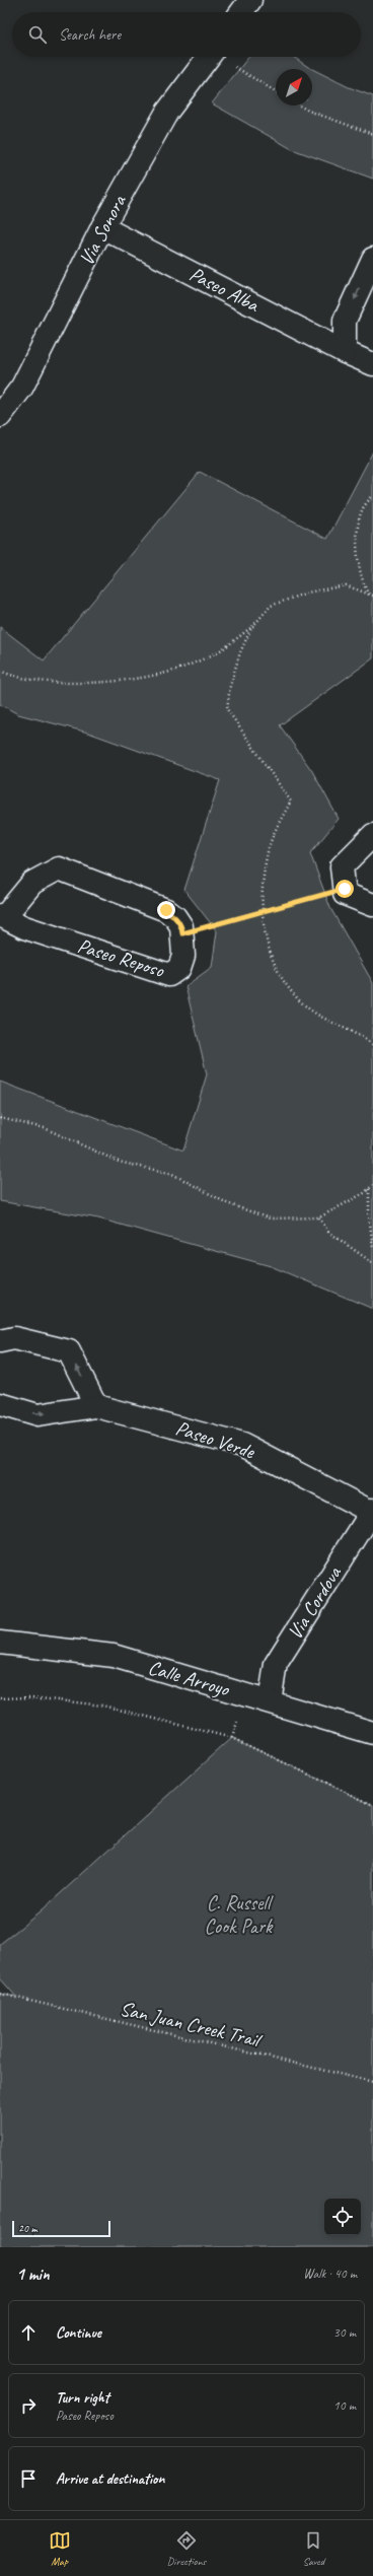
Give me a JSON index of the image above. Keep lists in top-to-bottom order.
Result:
{
  "streets": {
    "street": [
      "Via Sonora",
      "Paseo Alba",
      "Paseo Reposo",
      "Paseo Verde",
      "Via Cordova",
      "Calle Arroyo"
    ],
    "path": ["San Juan Creek Trail"]
  },
  "crossings": [
    ["Via Sonora", "Paseo Alba"],
    ["Paseo Verde", "Via Cordova"],
    ["Via Cordova", "Calle Arroyo"]
  ],
  "parks": ["C. Russell Cook Park"],
  "scale_bar": "20 m",
  "north": "top right",
  "page": {
    "search": "Search here",
    "scale": "20 m",
    "heading": ["1 min", "Walk · 40 m"],
    "list": [
      ["Continue", "30 m"],
      ["Turn right", "Paseo Reposo", "10 m"],
      "Arrive at destination"
    ],
    "nav": ["Map", "Directions", "Saved"]
  }
}
